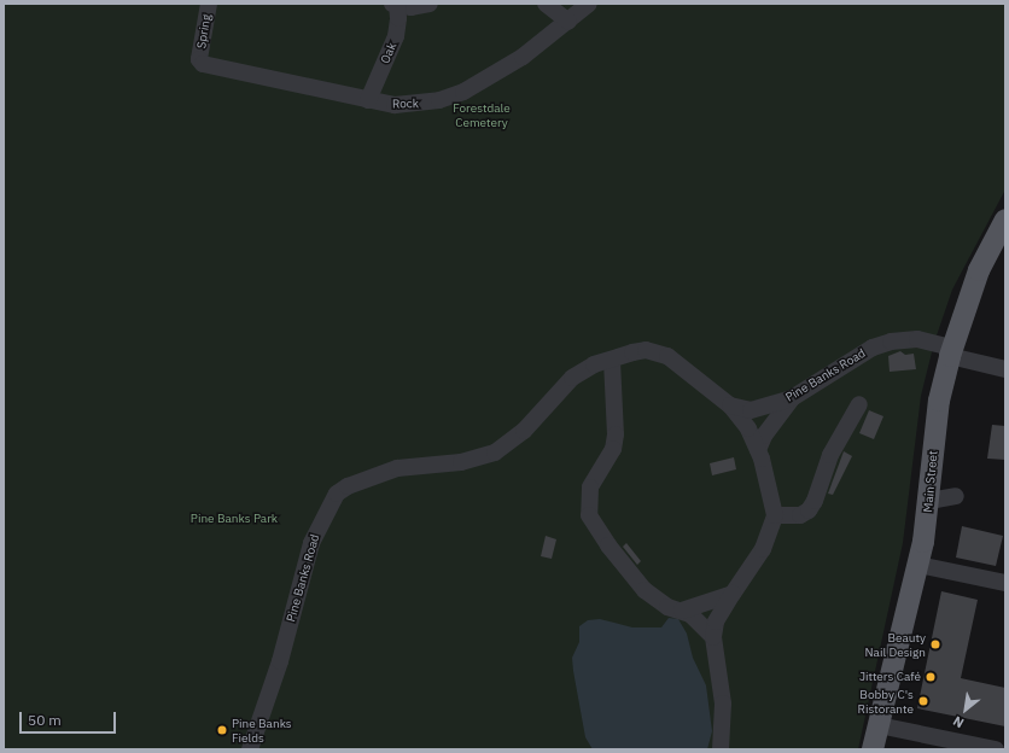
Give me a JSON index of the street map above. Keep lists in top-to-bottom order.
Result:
{
  "streets": {
    "main road": ["Main Street"],
    "street": [
      "Spring",
      "Oak",
      "Rock",
      "Pine Banks Road"
    ]
  },
  "crossings": [
    ["Spring", "Rock"],
    ["Oak", "Rock"],
    ["Pine Banks Road", "Main Street"]
  ],
  "parks": ["Forestdale Cemetery", "Pine Banks Park"],
  "places": [
    "Beauty Nail Design",
    "Jitters Café",
    "Bobby C's Ristorante",
    "Pine Banks Fields"
  ],
  "scale_bar": "50 m",
  "north": "bottom left"
}
